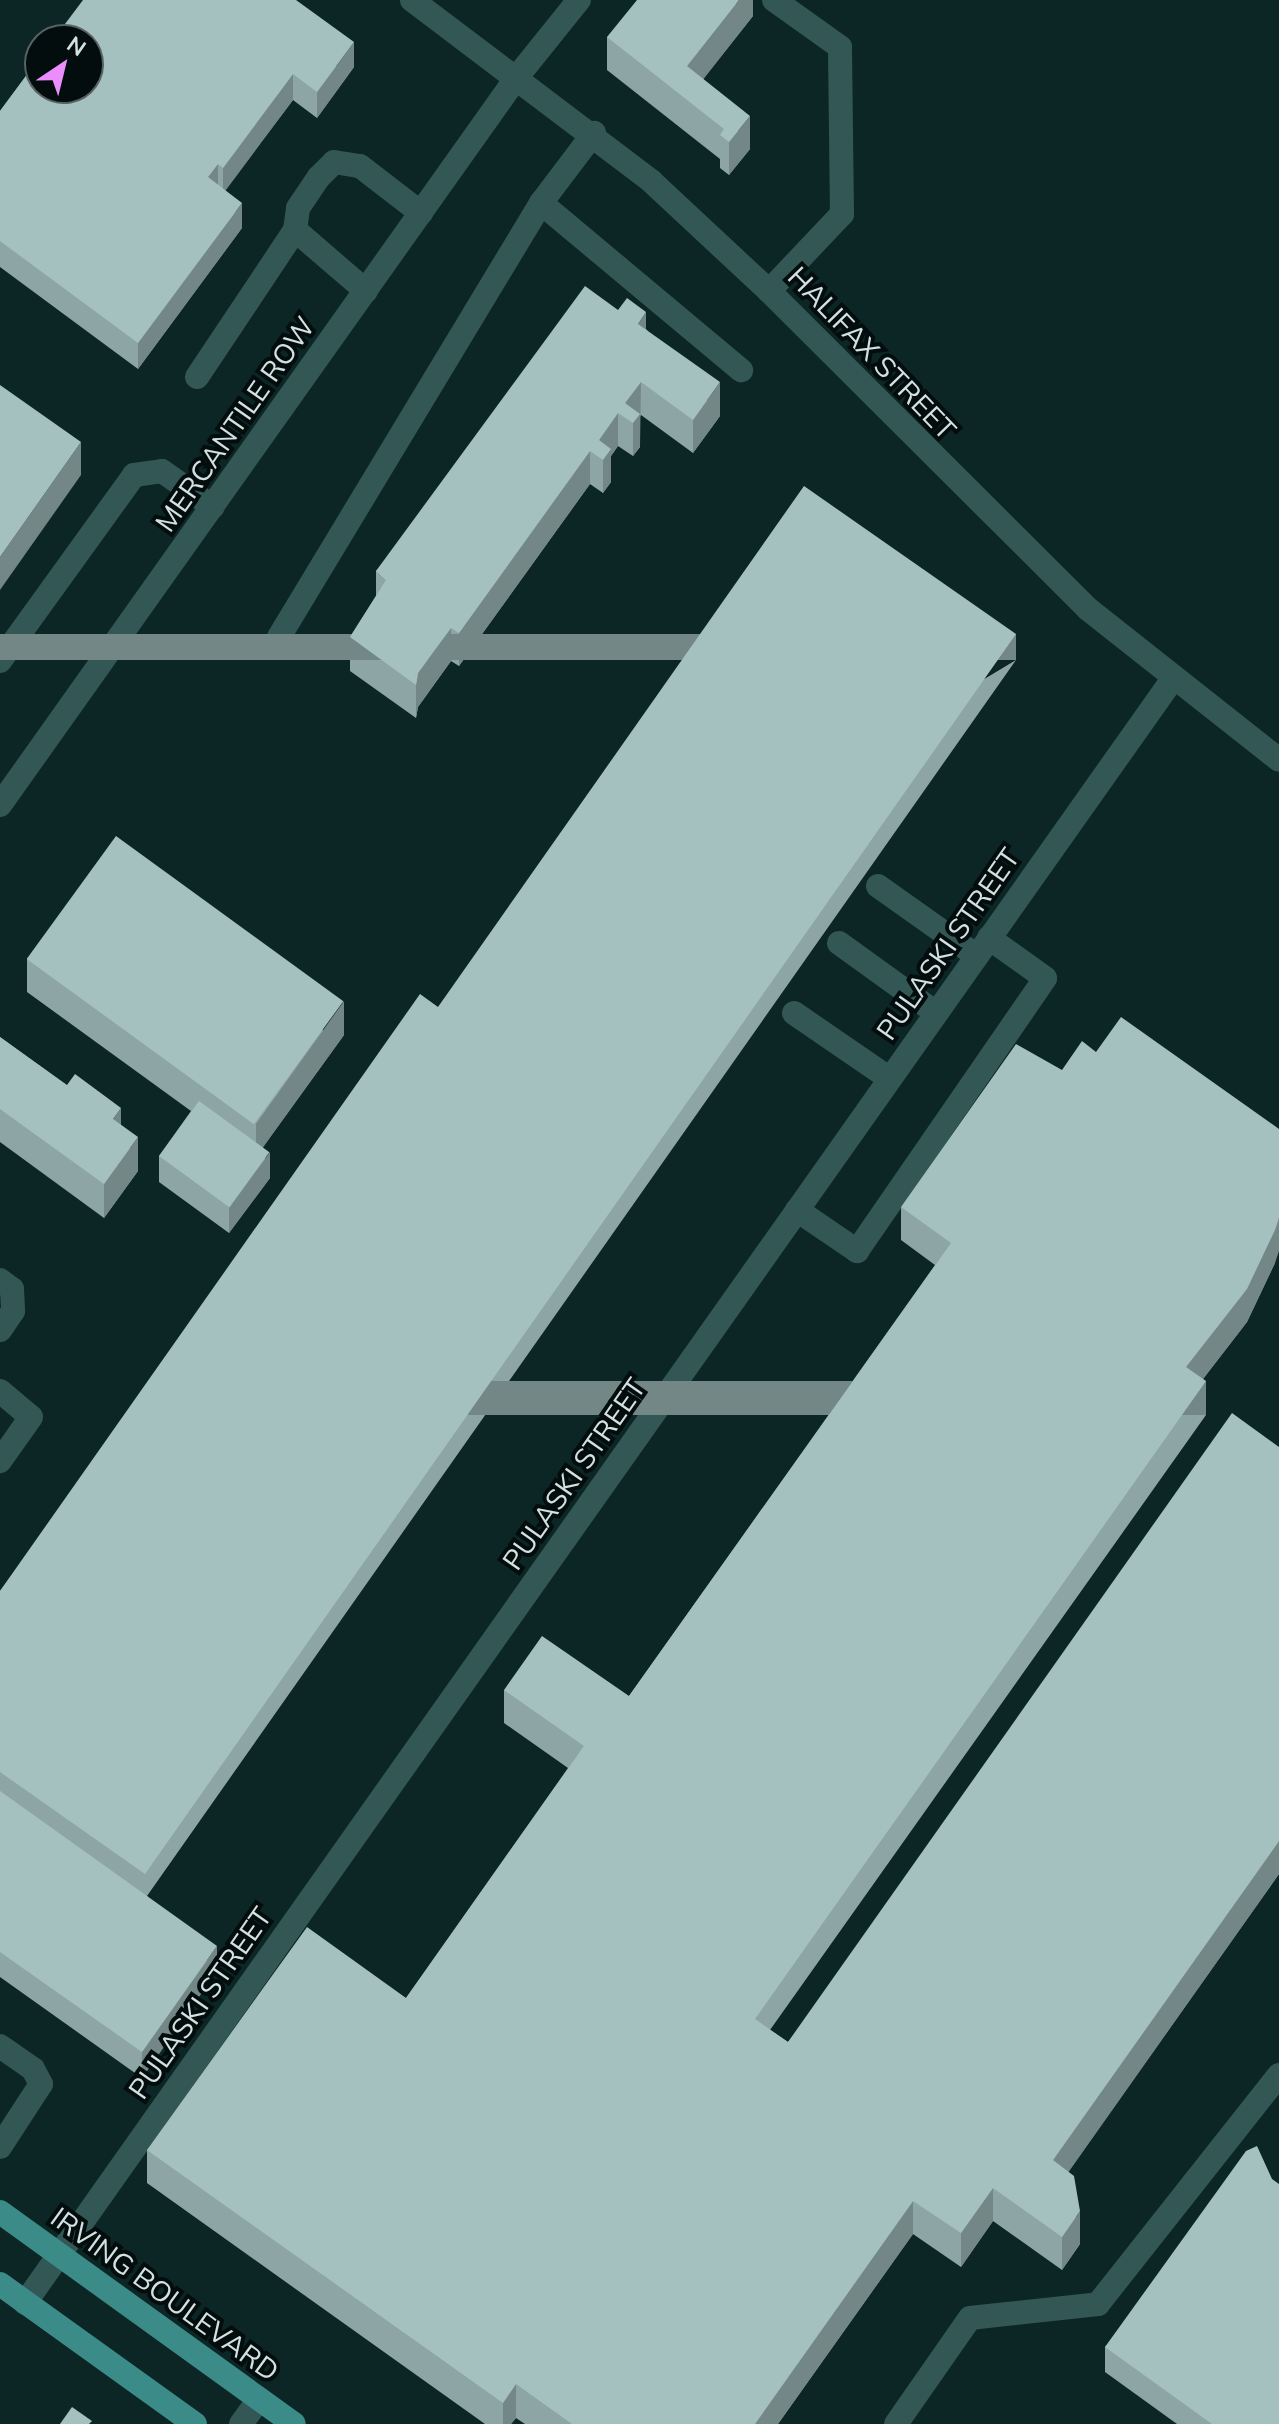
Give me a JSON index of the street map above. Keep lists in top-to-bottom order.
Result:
{
  "streets": {
    "main road": ["IRVING BOULEVARD"],
    "street": ["HALIFAX STREET", "MERCANTILE ROW", "PULASKI STREET"]
  },
  "crossings": [
    ["HALIFAX STREET", "MERCANTILE ROW"],
    ["HALIFAX STREET", "PULASKI STREET"],
    ["PULASKI STREET", "IRVING BOULEVARD"]
  ],
  "north": "top right"
}
